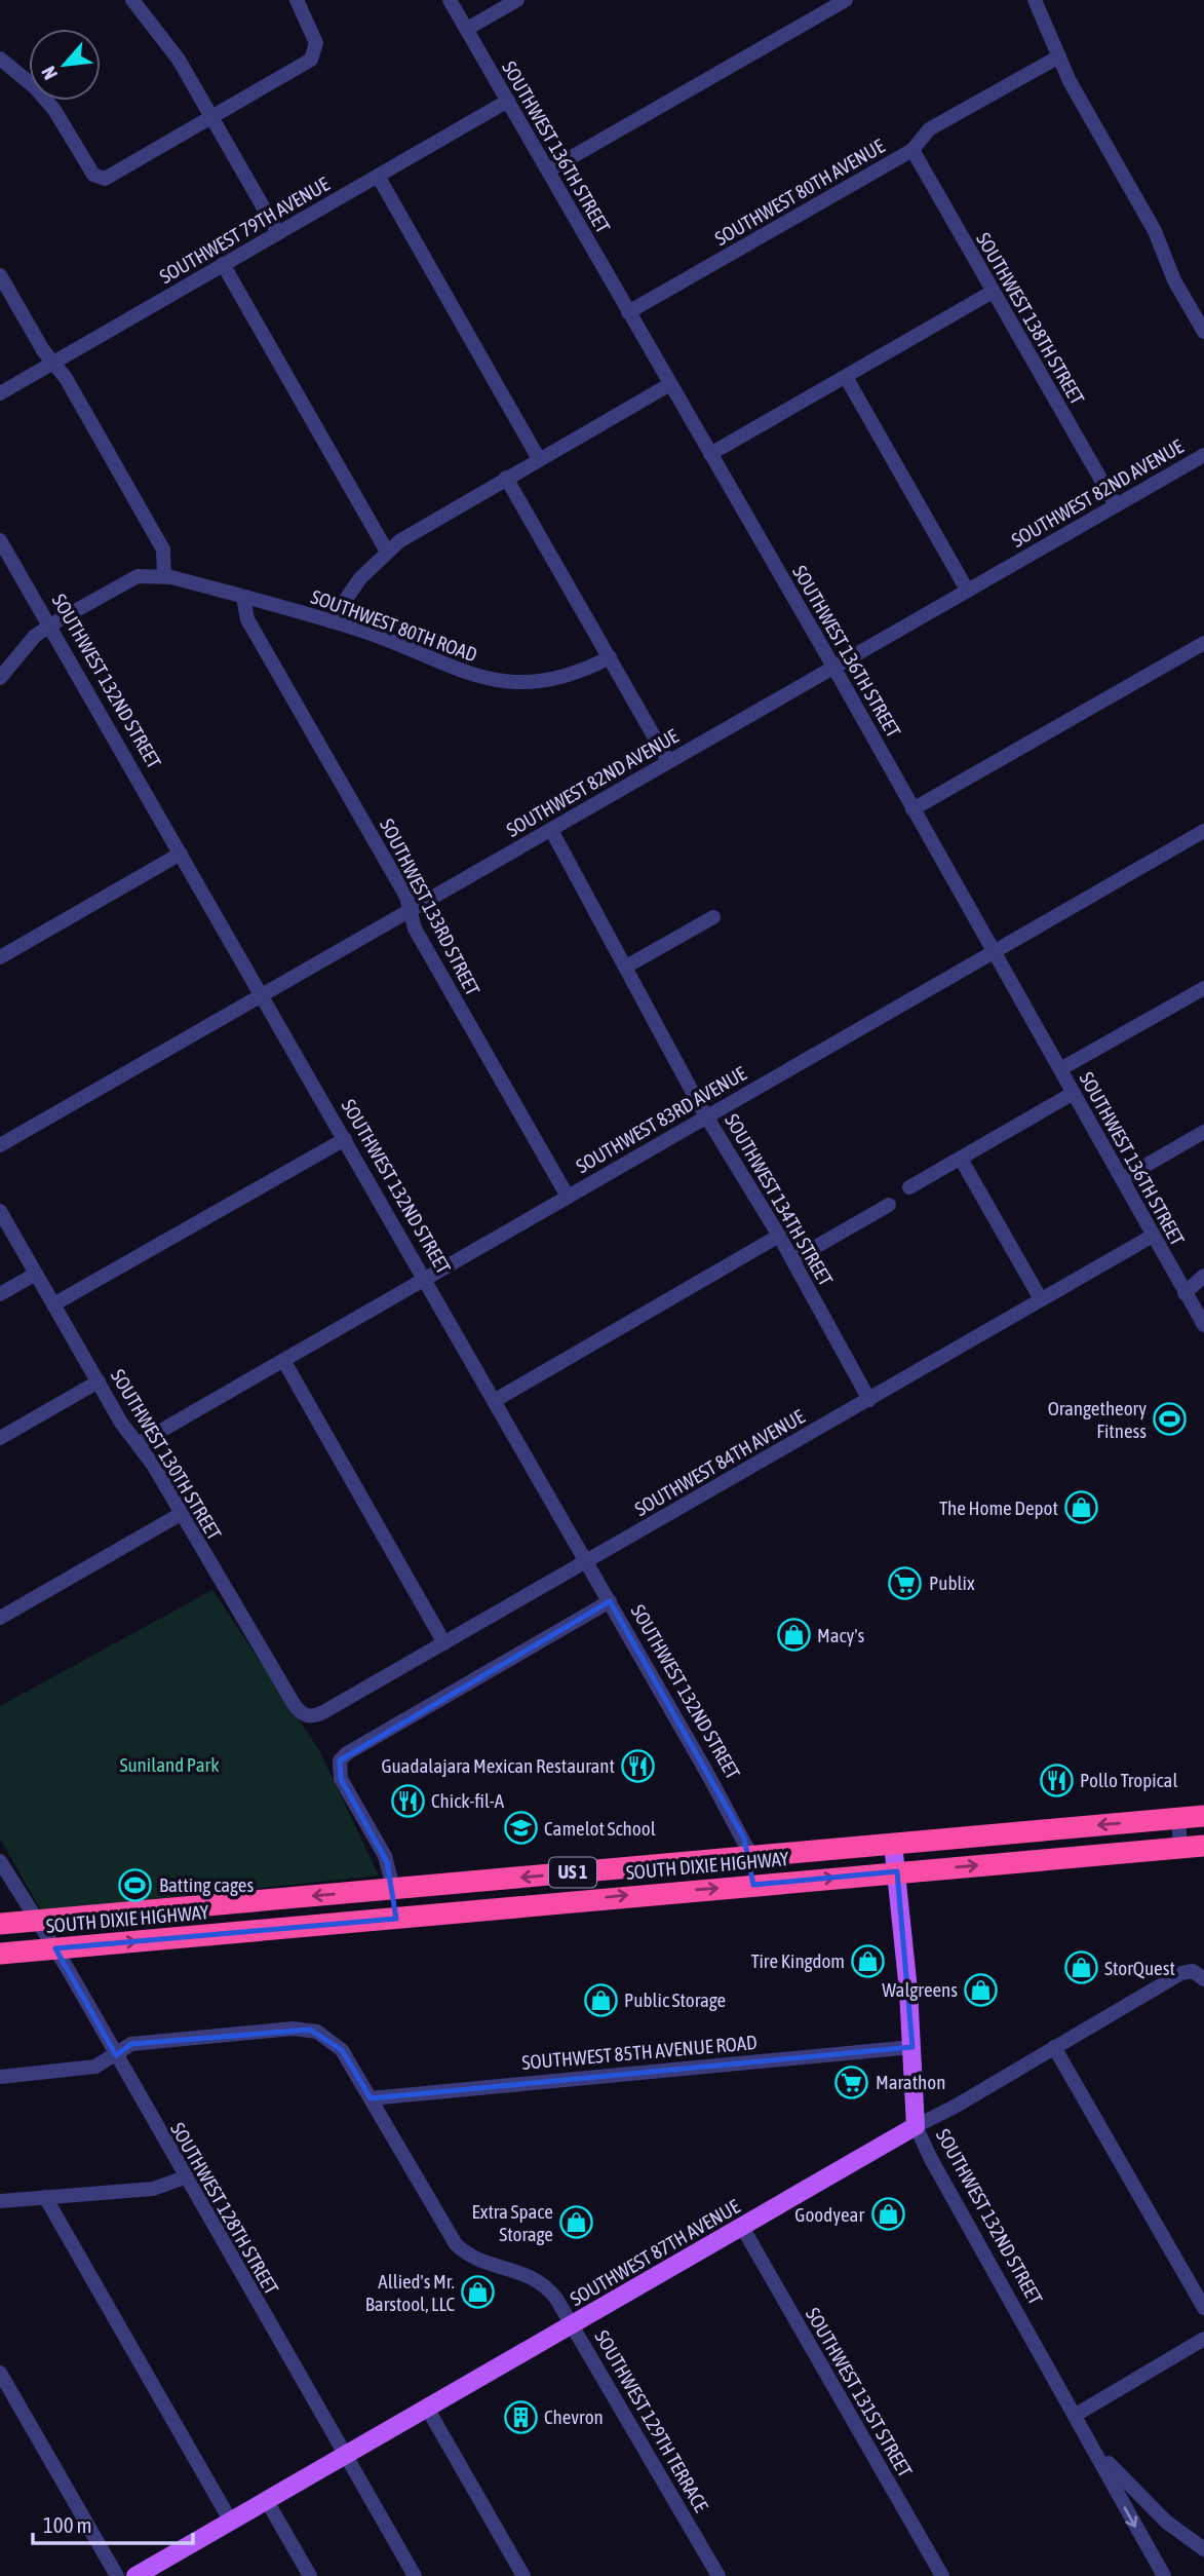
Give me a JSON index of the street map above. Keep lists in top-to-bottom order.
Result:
{
  "streets": {
    "highway": ["SOUTH DIXIE HIGHWAY", "US 1"],
    "main road": ["SOUTHWEST 132ND STREET", "SOUTHWEST 87TH AVENUE"],
    "street": [
      "SOUTHWEST 136TH STREET",
      "SOUTHWEST 80TH AVENUE",
      "SOUTHWEST 79TH AVENUE",
      "SOUTHWEST 138TH STREET",
      "SOUTHWEST 82ND AVENUE",
      "SOUTHWEST 80TH ROAD",
      "SOUTHWEST 133RD STREET",
      "SOUTHWEST 83RD AVENUE",
      "SOUTHWEST 134TH STREET",
      "SOUTHWEST 130TH STREET",
      "SOUTHWEST 84TH AVENUE",
      "SOUTHWEST 85TH AVENUE ROAD",
      "SOUTHWEST 128TH STREET",
      "SOUTHWEST 131ST STREET",
      "SOUTHWEST 129TH TERRACE"
    ]
  },
  "crossings": [
    ["SOUTHWEST 136TH STREET", "SOUTHWEST 80TH AVENUE"],
    ["SOUTHWEST 136TH STREET", "SOUTHWEST 79TH AVENUE"],
    ["SOUTHWEST 136TH STREET", "SOUTHWEST 82ND AVENUE"],
    ["SOUTHWEST 136TH STREET", "SOUTHWEST 83RD AVENUE"],
    ["SOUTHWEST 136TH STREET", "SOUTHWEST 84TH AVENUE"],
    ["SOUTHWEST 80TH AVENUE", "SOUTHWEST 138TH STREET"],
    ["SOUTHWEST 138TH STREET", "SOUTHWEST 82ND AVENUE"],
    ["SOUTHWEST 82ND AVENUE", "SOUTHWEST 132ND STREET"],
    ["SOUTHWEST 82ND AVENUE", "SOUTHWEST 133RD STREET"],
    ["SOUTHWEST 82ND AVENUE", "SOUTHWEST 134TH STREET"],
    ["SOUTHWEST 80TH ROAD", "SOUTHWEST 133RD STREET"],
    ["SOUTHWEST 132ND STREET", "SOUTHWEST 83RD AVENUE"],
    ["SOUTHWEST 132ND STREET", "SOUTHWEST 84TH AVENUE"],
    ["SOUTHWEST 132ND STREET", "SOUTH DIXIE HIGHWAY"],
    ["SOUTHWEST 132ND STREET", "SOUTHWEST 85TH AVENUE ROAD"],
    ["SOUTHWEST 132ND STREET", "SOUTHWEST 87TH AVENUE"],
    ["SOUTHWEST 133RD STREET", "SOUTHWEST 83RD AVENUE"],
    ["SOUTHWEST 83RD AVENUE", "SOUTHWEST 134TH STREET"],
    ["SOUTHWEST 83RD AVENUE", "SOUTHWEST 130TH STREET"],
    ["SOUTHWEST 134TH STREET", "SOUTHWEST 84TH AVENUE"],
    ["SOUTHWEST 130TH STREET", "SOUTHWEST 84TH AVENUE"],
    ["SOUTH DIXIE HIGHWAY", "SOUTHWEST 128TH STREET"],
    ["SOUTHWEST 85TH AVENUE ROAD", "SOUTHWEST 129TH TERRACE"],
    ["SOUTHWEST 128TH STREET", "SOUTHWEST 87TH AVENUE"],
    ["SOUTHWEST 128TH STREET", "SOUTHWEST 129TH TERRACE"],
    ["SOUTHWEST 87TH AVENUE", "SOUTHWEST 131ST STREET"],
    ["SOUTHWEST 87TH AVENUE", "SOUTHWEST 129TH TERRACE"]
  ],
  "parks": ["Suniland Park"],
  "places": {
    "sports": ["Orangetheory Fitness", "Batting cages"],
    "shop": [
      "The Home Depot",
      "Macy's",
      "Tire Kingdom",
      "StorQuest",
      "Walgreens",
      "Public Storage",
      "Goodyear",
      "Extra Space Storage",
      "Allied's Mr. Barstool, LLC"
    ],
    "supermarket": ["Publix", "Marathon"],
    "restaurant": ["Guadalajara Mexican Restaurant", "Pollo Tropical", "Chick-fil-A"],
    "school or university": ["Camelot School"],
    "building": ["Chevron"]
  },
  "scale_bar": "100 m",
  "north": "bottom left"
}
